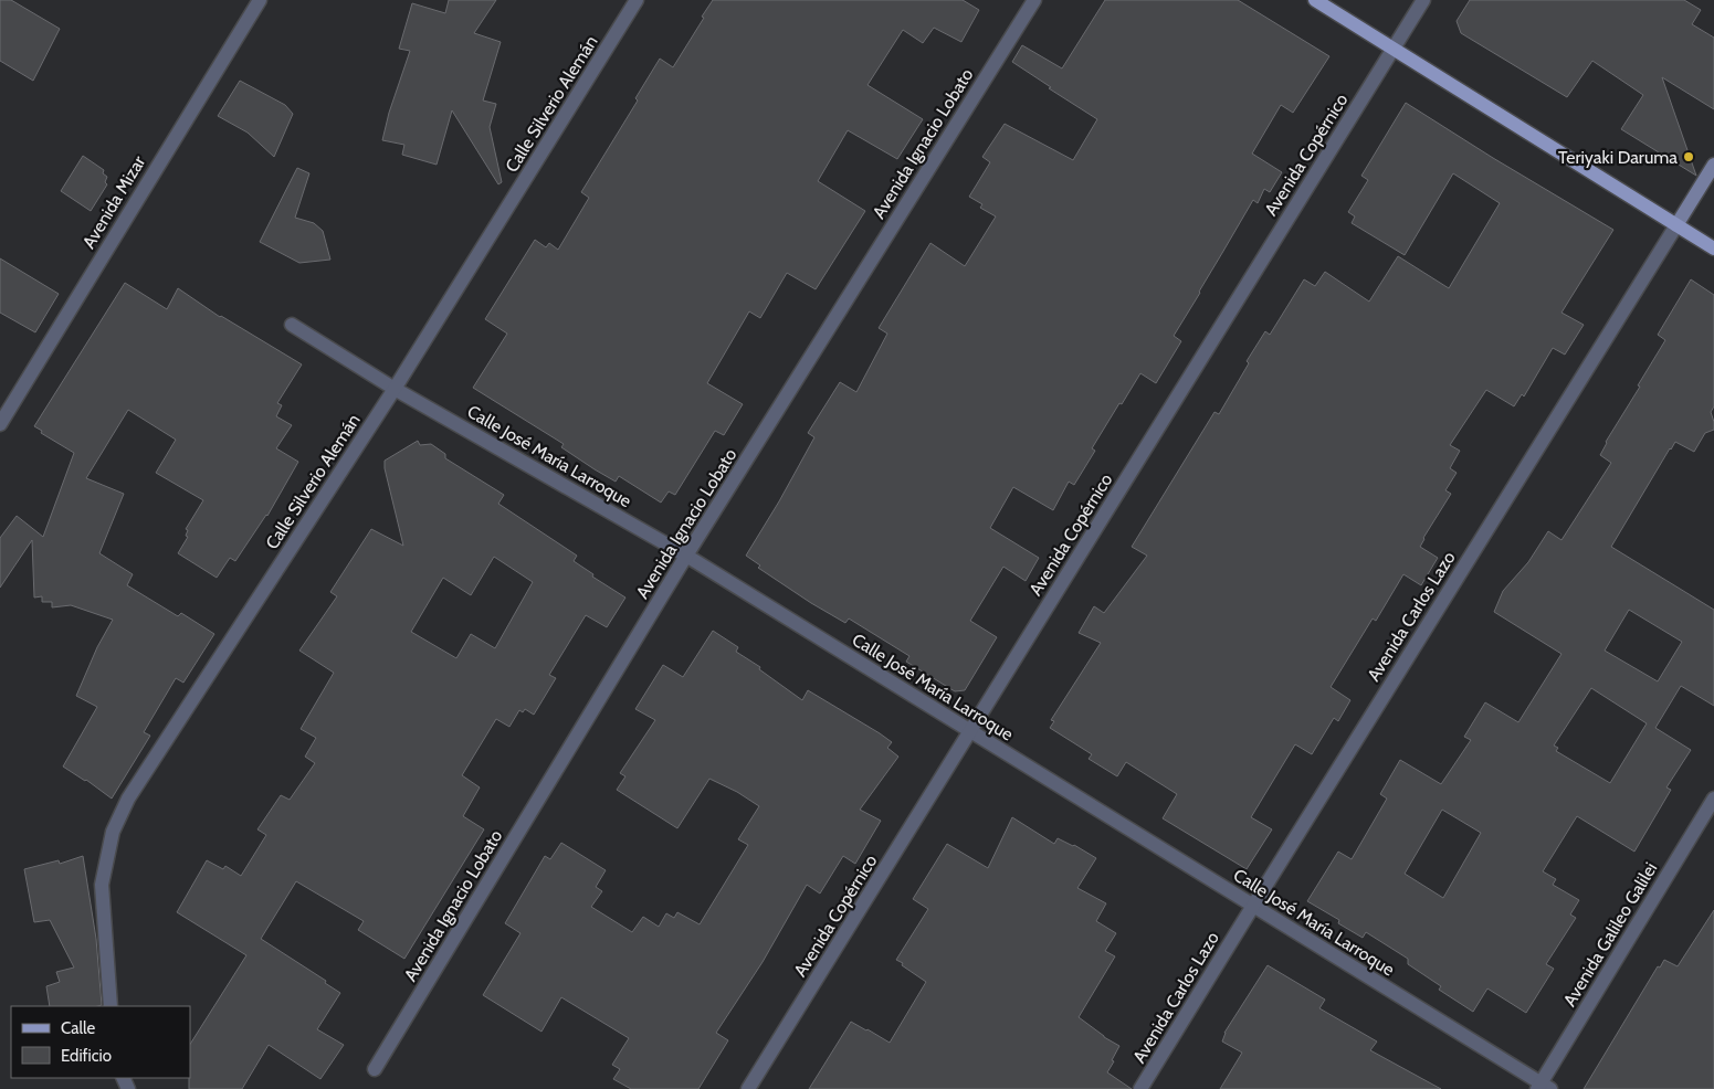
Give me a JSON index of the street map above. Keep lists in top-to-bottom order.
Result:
{
  "streets": {
    "main road": ["Avenida Carlos Lazo"],
    "street": [
      "Calle Silverio Alemán",
      "Avenida Ignacio Lobato",
      "Avenida Copérnico",
      "Avenida Mizar",
      "Calle José María Larroque",
      "Avenida Galileo Galilei"
    ]
  },
  "crossings": [
    ["Calle Silverio Alemán", "Calle José María Larroque"],
    ["Avenida Ignacio Lobato", "Calle José María Larroque"],
    ["Avenida Copérnico", "Calle José María Larroque"],
    ["Calle José María Larroque", "Avenida Carlos Lazo"],
    ["Calle José María Larroque", "Avenida Galileo Galilei"]
  ],
  "places": ["Teriyaki Daruma"],
  "legend": ["Calle", "Edificio"]
}
